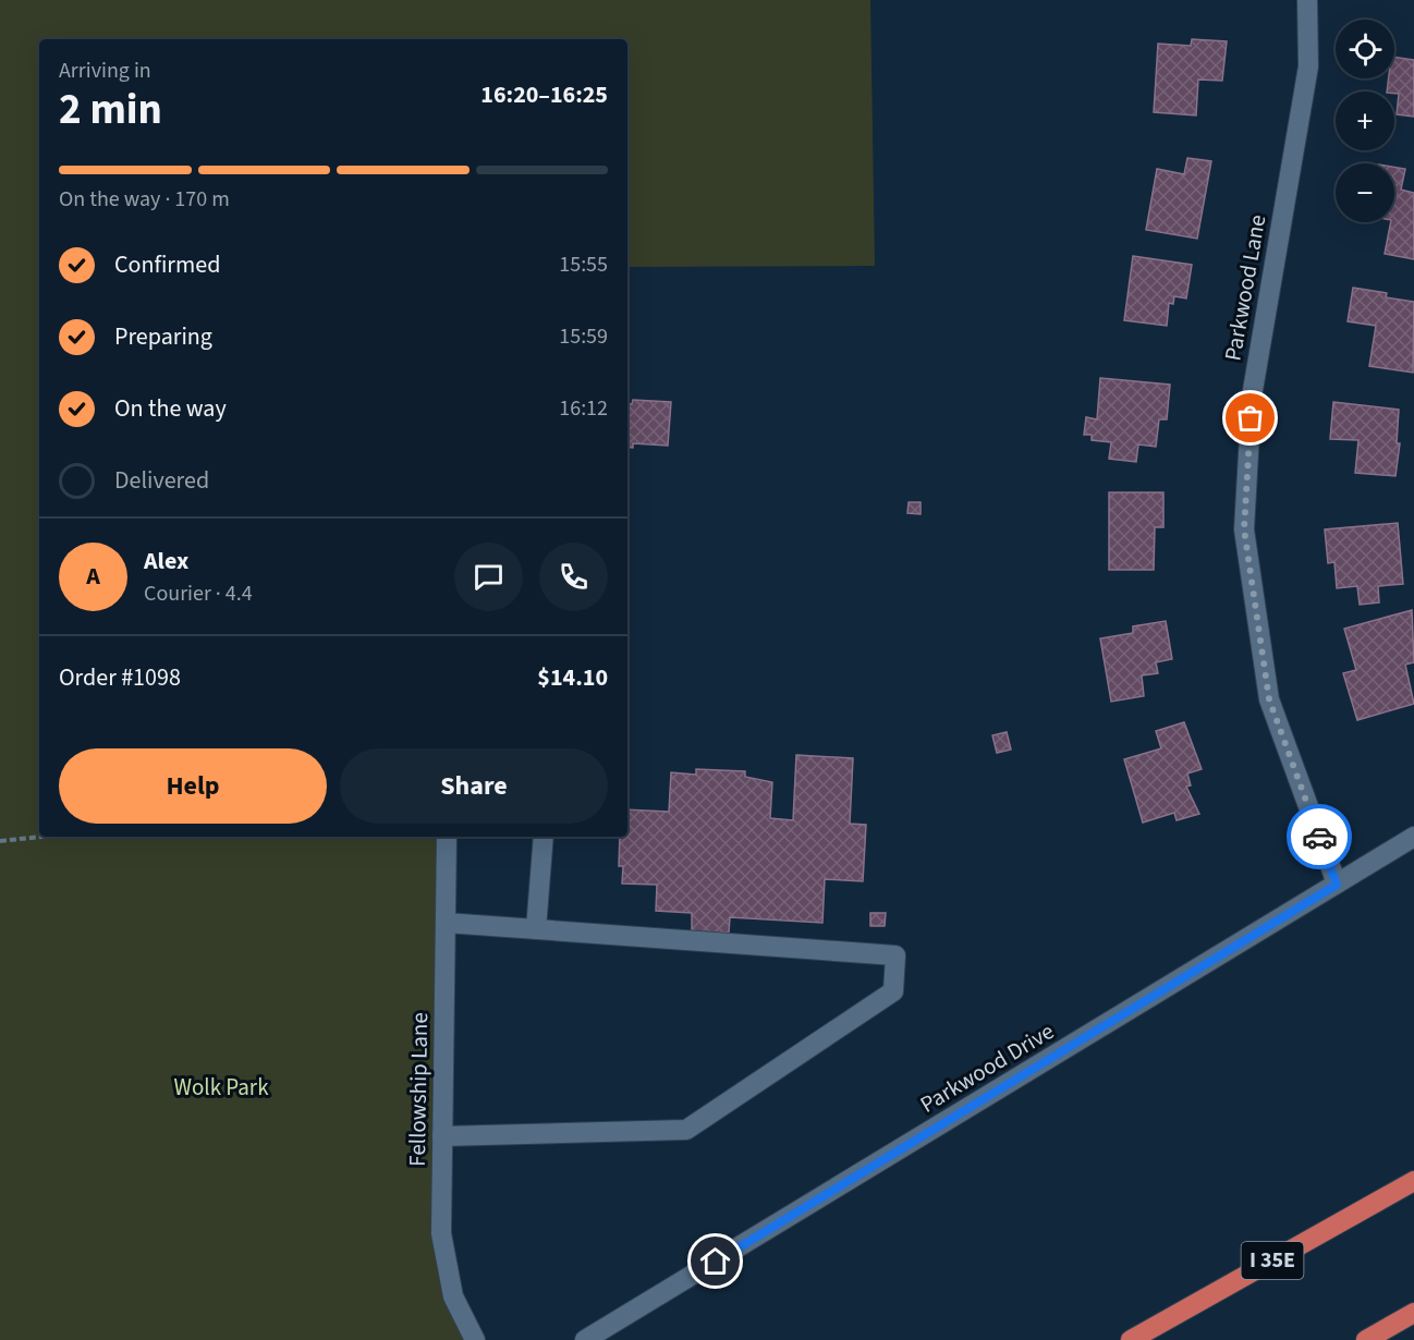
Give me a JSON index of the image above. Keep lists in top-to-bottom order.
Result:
{
  "streets": {
    "highway": ["I 35E"],
    "street": ["Parkwood Lane", "Parkwood Drive", "Fellowship Lane"]
  },
  "crossings": [
    ["Parkwood Lane", "Parkwood Drive"]
  ],
  "parks": ["Wolk Park"],
  "page": {
    "map_buttons": ["+", "−"],
    "heading": ["2 min", "Arriving in", "16:20–16:25"],
    "panel": [
      "Alex",
      "Courier · 4.4",
      "Order #1098",
      "$14.10"
    ],
    "bar": "On the way · 170 m",
    "list": [
      ["Confirmed", "15:55"],
      ["Preparing", "15:59"],
      ["On the way", "16:12"],
      "Delivered"
    ],
    "round": "A",
    "buttons": ["Help", "Share"]
  }
}
